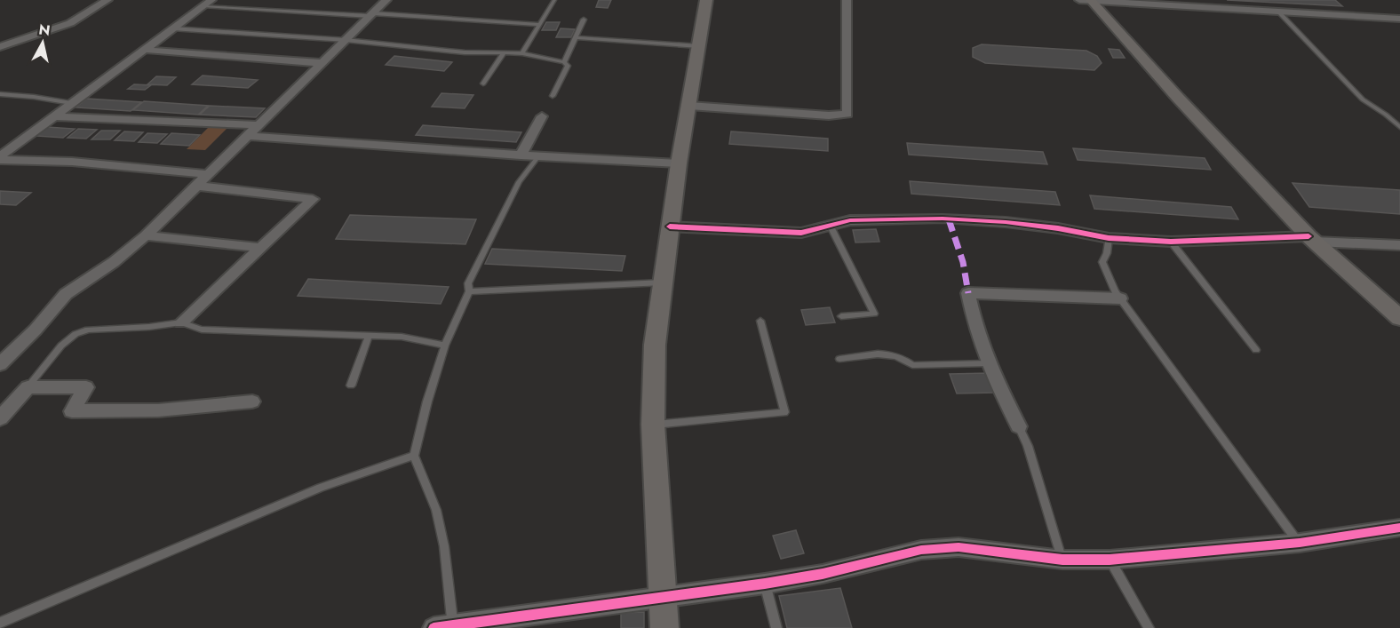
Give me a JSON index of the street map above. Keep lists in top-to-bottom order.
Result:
{
  "north": "top"
}
